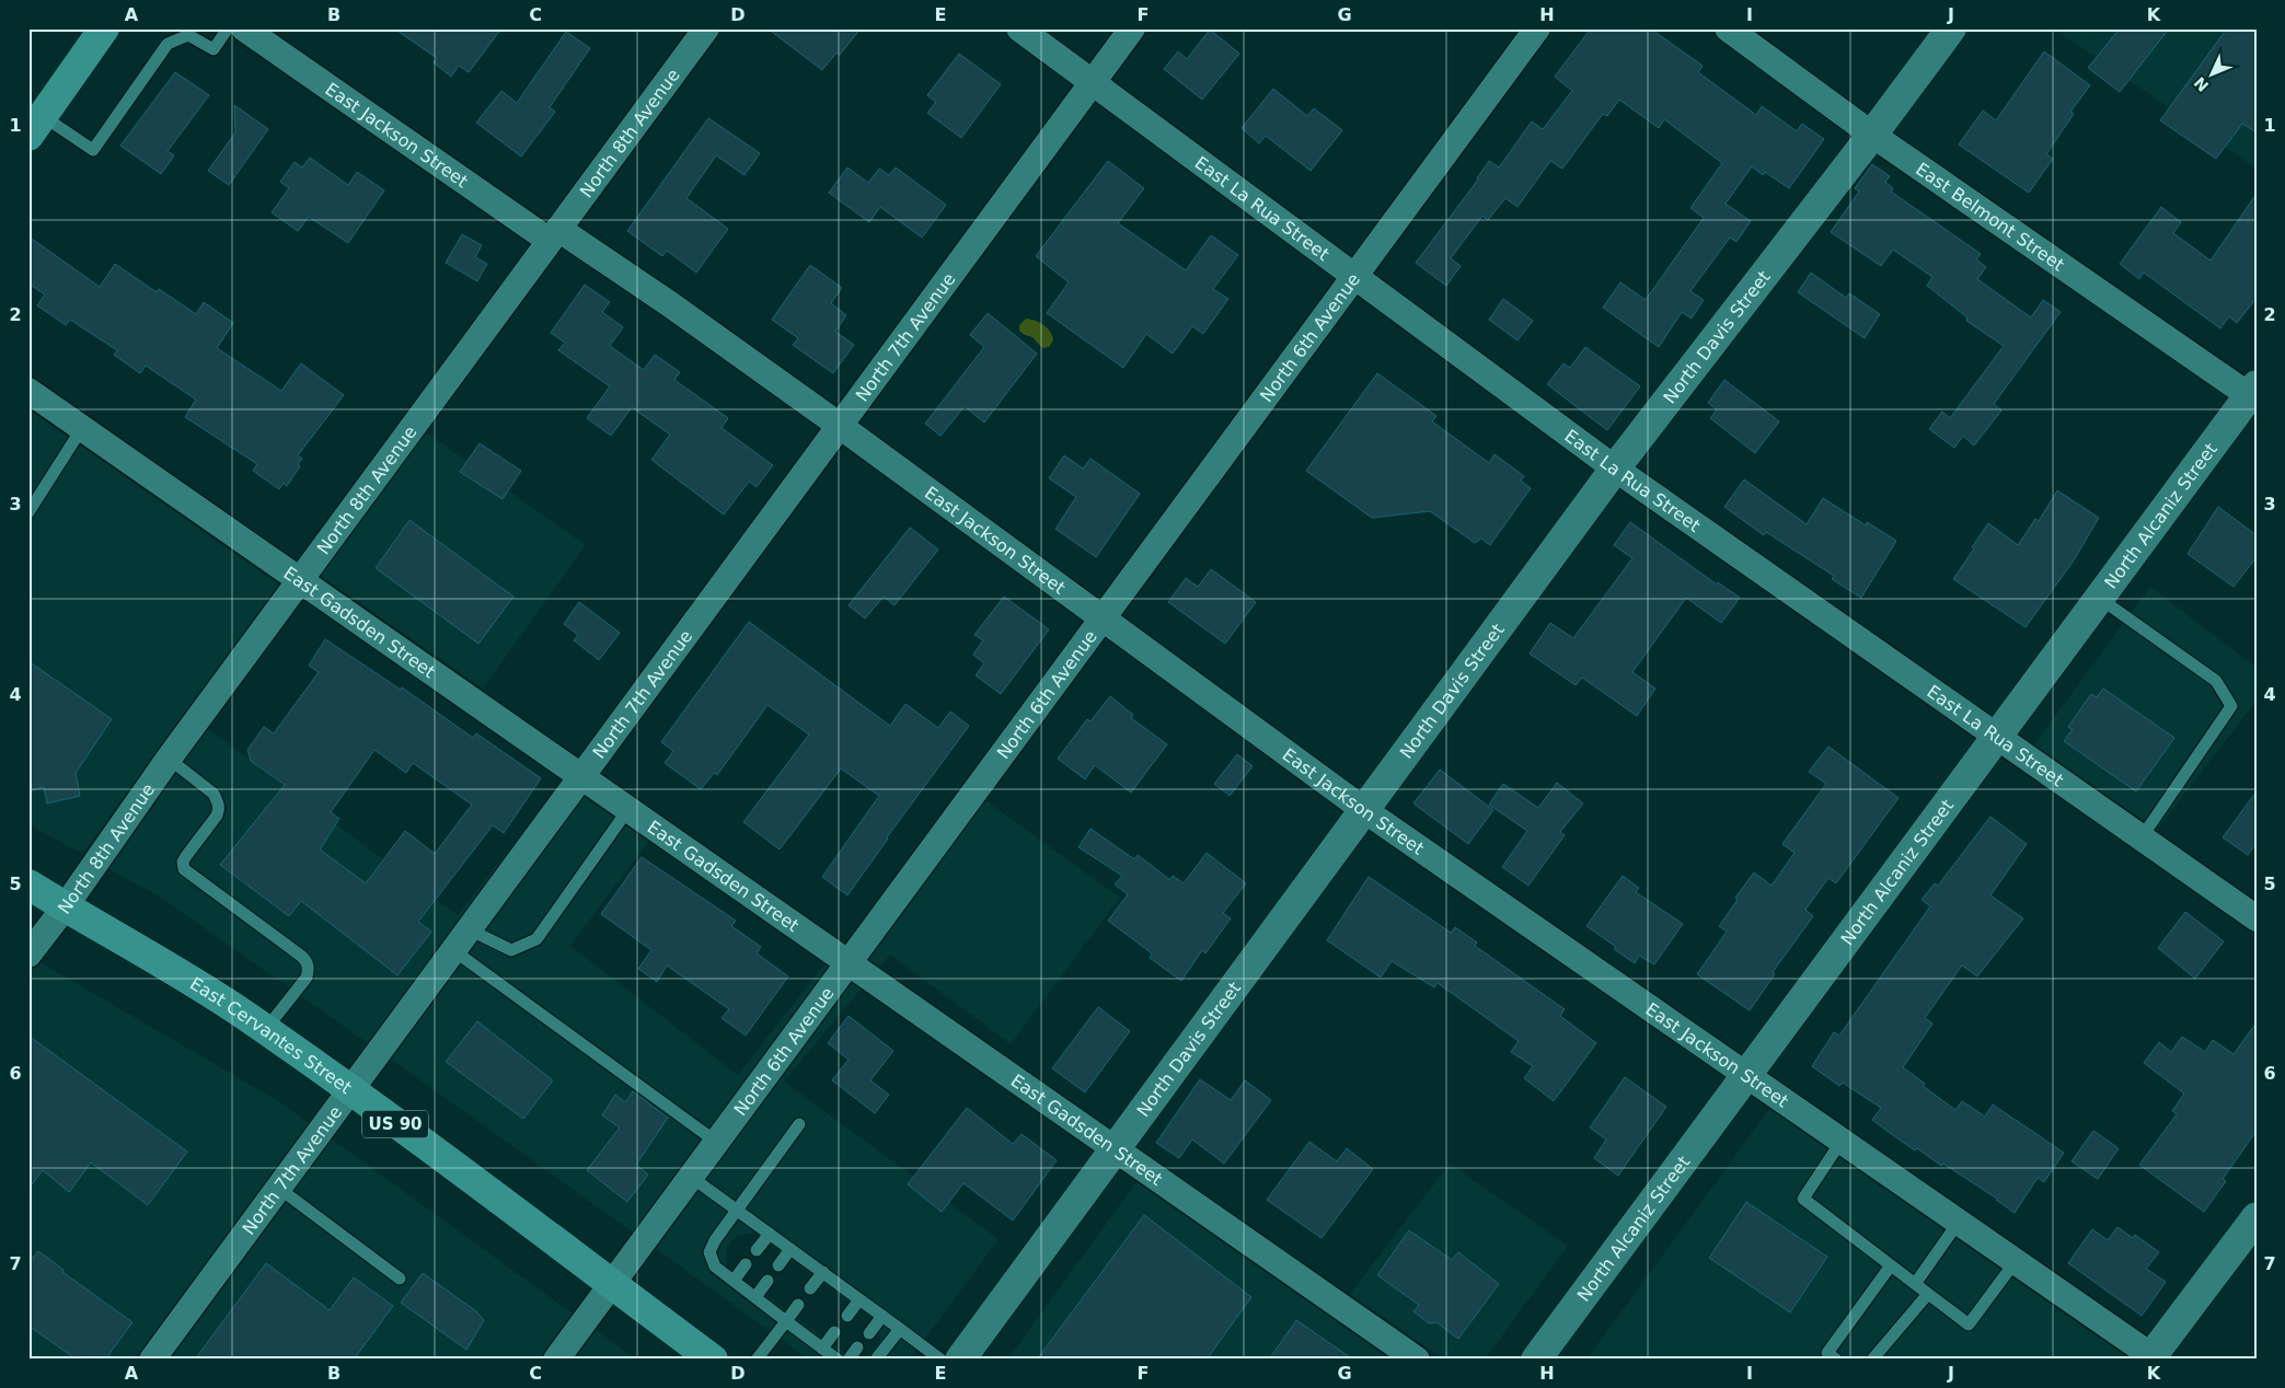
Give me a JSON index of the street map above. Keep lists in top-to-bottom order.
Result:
{
  "streets": {
    "main road": [
      "North Davis Street",
      "North Alcaniz Street",
      "East Cervantes Street",
      "US 90"
    ],
    "street": [
      "North 8th Avenue",
      "East Jackson Street",
      "East La Rua Street",
      "East Belmont Street",
      "North 7th Avenue",
      "North 6th Avenue",
      "East Gadsden Street"
    ]
  },
  "crossings": [
    ["North 8th Avenue", "East Jackson Street"],
    ["North 8th Avenue", "East Gadsden Street"],
    ["North 8th Avenue", "East Cervantes Street"],
    ["East Jackson Street", "North Davis Street"],
    ["East Jackson Street", "North 7th Avenue"],
    ["East Jackson Street", "North 6th Avenue"],
    ["East Jackson Street", "North Alcaniz Street"],
    ["East La Rua Street", "North Davis Street"],
    ["East La Rua Street", "North 7th Avenue"],
    ["East La Rua Street", "North 6th Avenue"],
    ["East La Rua Street", "North Alcaniz Street"],
    ["East Belmont Street", "North Davis Street"],
    ["East Belmont Street", "North Alcaniz Street"],
    ["North Davis Street", "East Gadsden Street"],
    ["North 7th Avenue", "East Gadsden Street"],
    ["North 7th Avenue", "East Cervantes Street"],
    ["North 6th Avenue", "East Gadsden Street"],
    ["North 6th Avenue", "East Cervantes Street"]
  ],
  "north": "bottom left",
  "grid": {
    "columns": [
      "A",
      "B",
      "C",
      "D",
      "E",
      "F",
      "G",
      "H",
      "I",
      "J",
      "K"
    ],
    "rows": [
      "1",
      "2",
      "3",
      "4",
      "5",
      "6",
      "7"
    ]
  }
}
